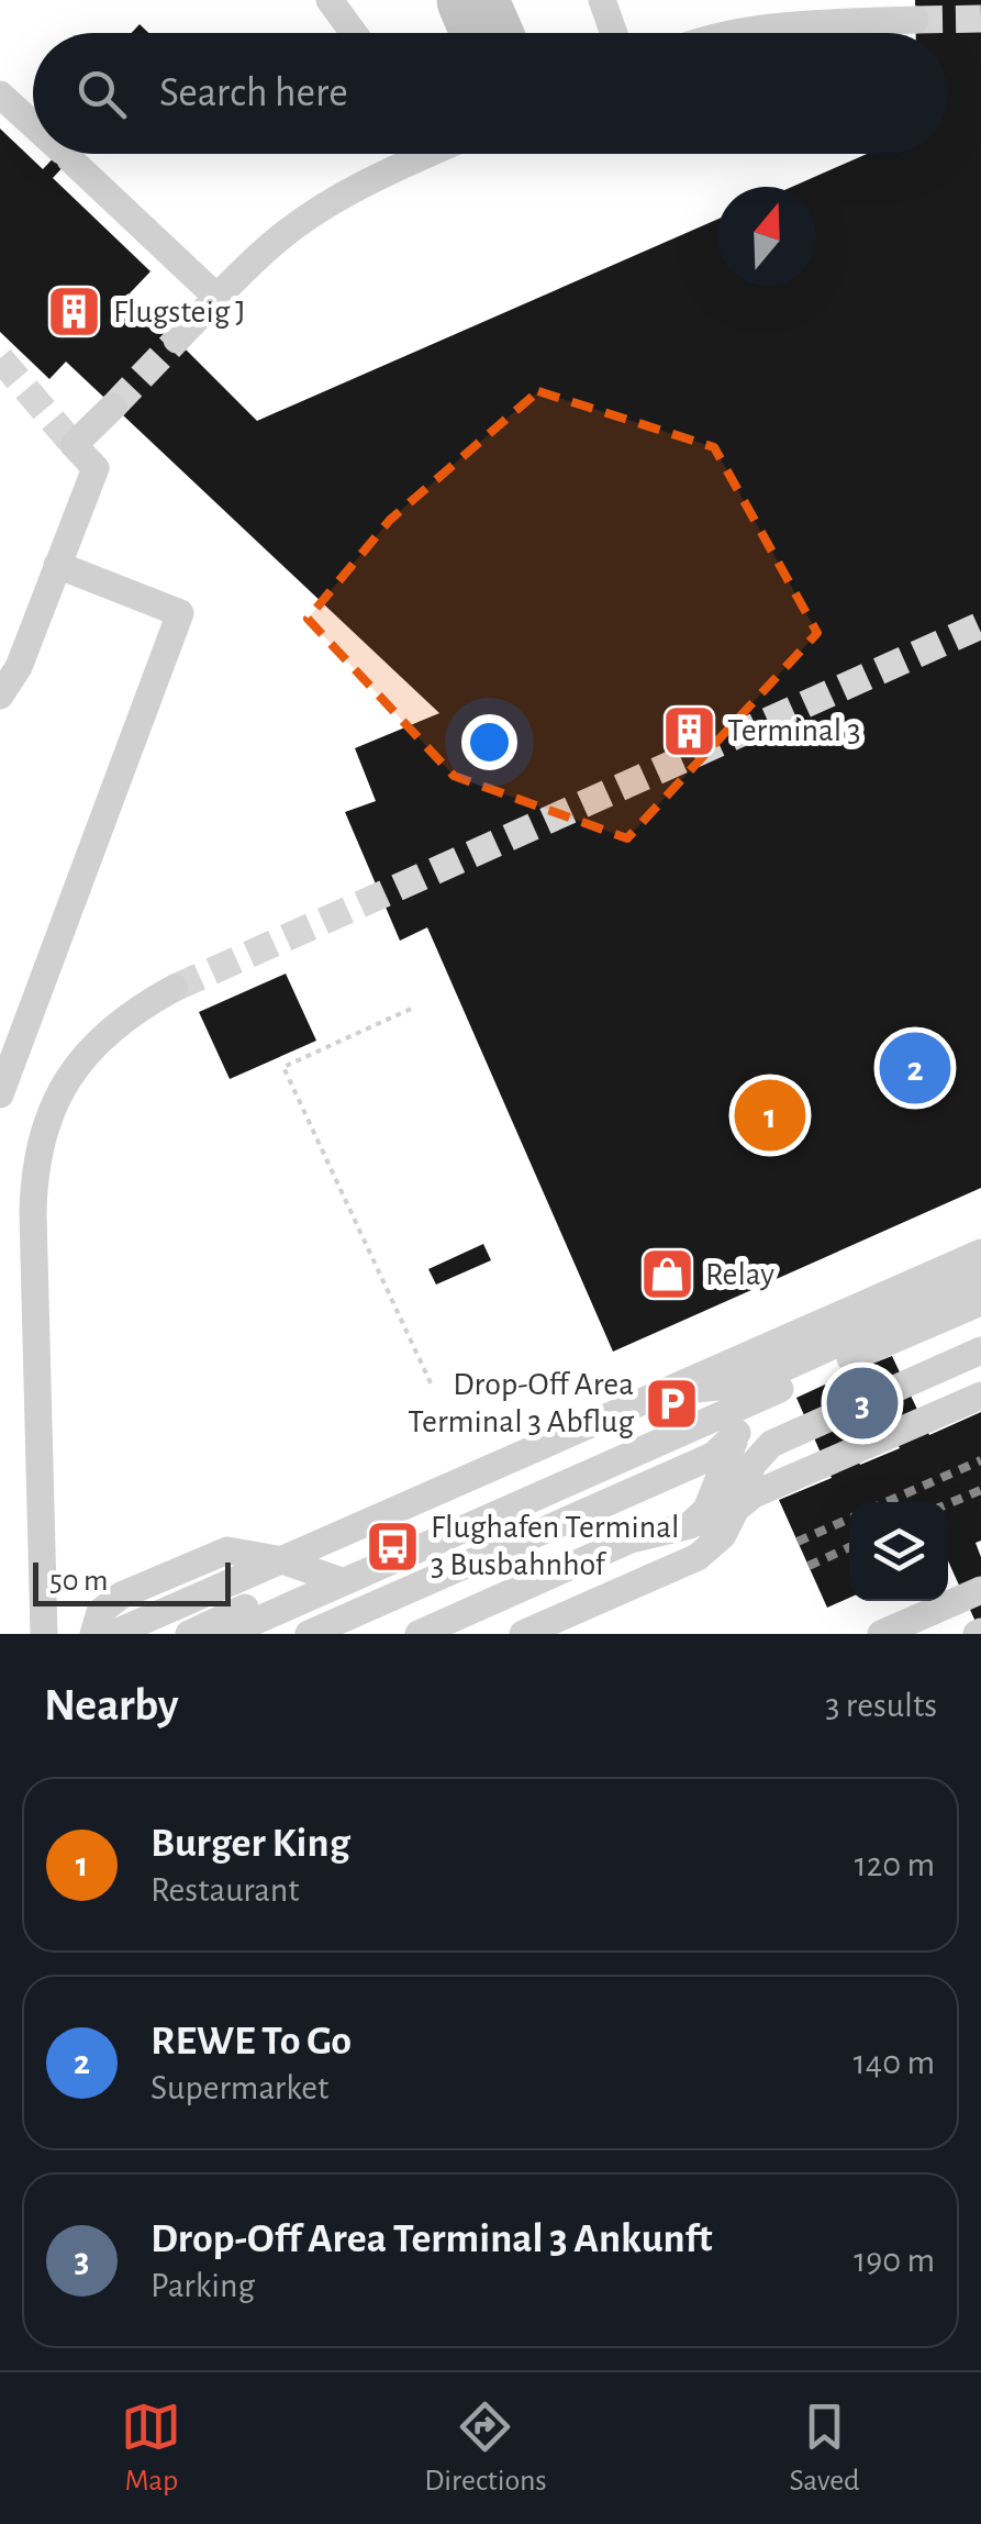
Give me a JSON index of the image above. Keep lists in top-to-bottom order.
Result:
{
  "places": {
    "building": ["Flugsteig J", "Terminal 3"],
    "shop": ["Relay"],
    "parking": ["Drop-Off Area Terminal 3 Abflug"],
    "bus stop": ["Flughafen Terminal 3 Busbahnhof"]
  },
  "scale_bar": "50 m",
  "north": "top",
  "page": {
    "search": "Search here",
    "pins": ["2", "1", "3"],
    "scale": "50 m",
    "heading": ["Nearby", "3 results"],
    "list": [
      {
        "mark": "1",
        "name": "Burger King",
        "note": "Restaurant",
        "value": "120 m"
      },
      {
        "mark": "2",
        "name": "REWE To Go",
        "note": "Supermarket",
        "value": "140 m"
      },
      {
        "mark": "3",
        "name": "Drop-Off Area Terminal 3 Ankunft",
        "note": "Parking",
        "value": "190 m"
      }
    ],
    "nav": ["Map", "Directions", "Saved"]
  }
}
